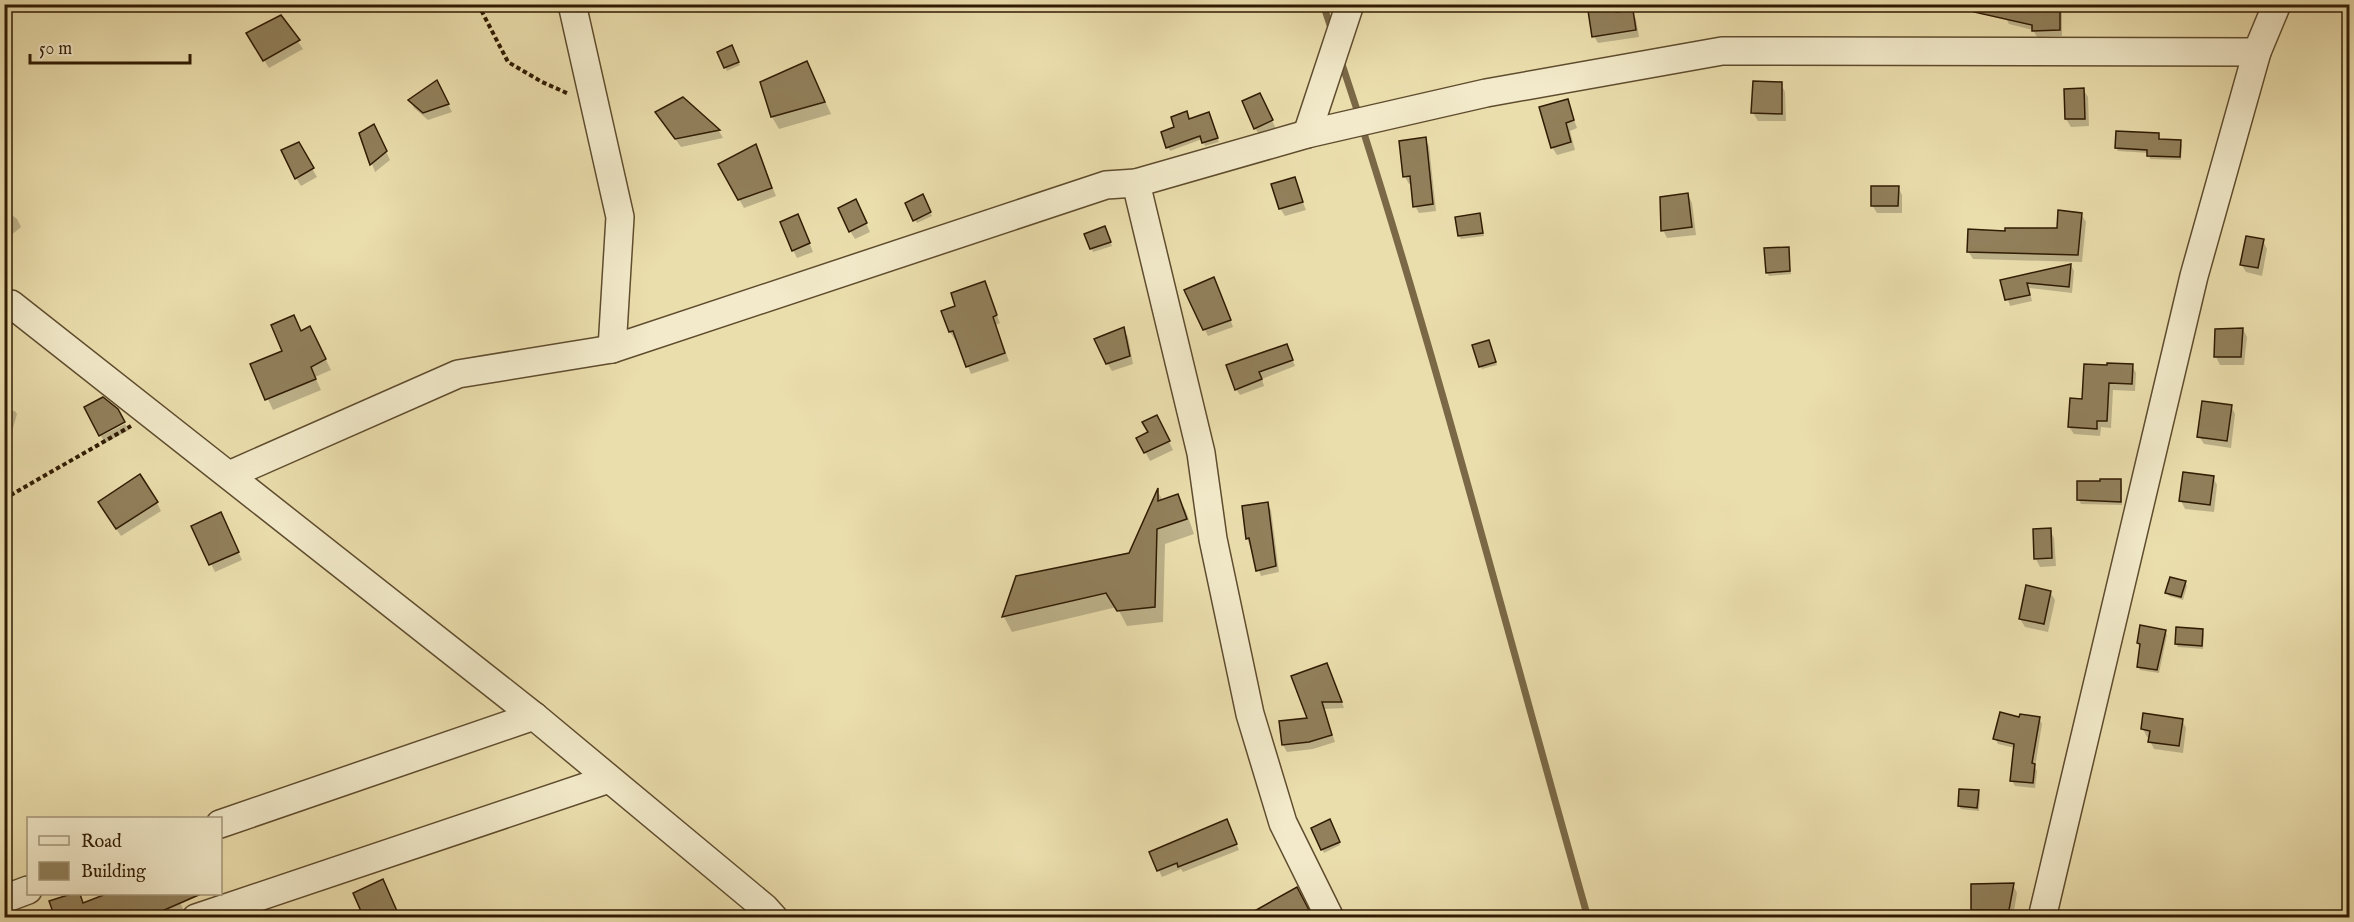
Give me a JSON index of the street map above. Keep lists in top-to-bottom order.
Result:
{
  "legend": ["Road", "Building"],
  "scale_bar": "50 m"
}
